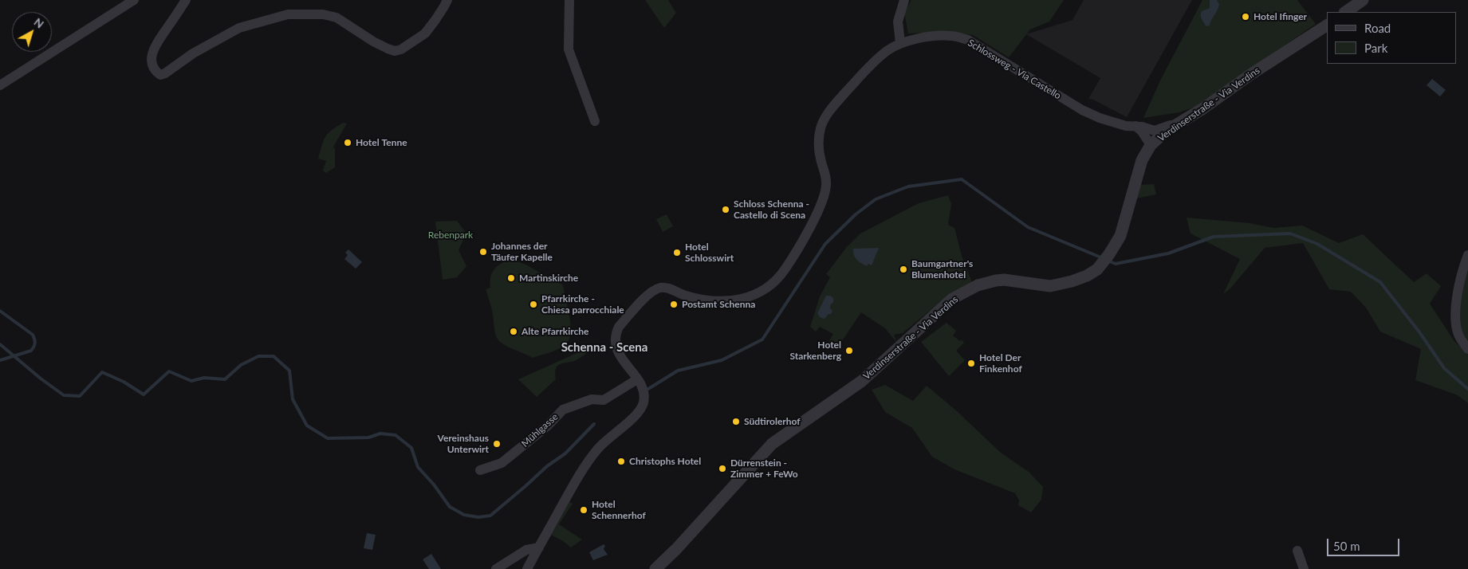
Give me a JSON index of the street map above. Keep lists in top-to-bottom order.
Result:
{
  "streets": {
    "street": ["Schlossweg - Via Castello", "Verdinserstraße - Via Verdins", "Mühlgasse"]
  },
  "crossings": [
    ["Schlossweg - Via Castello", "Verdinserstraße - Via Verdins"],
    ["Schlossweg - Via Castello", "Mühlgasse"]
  ],
  "districts": ["Schenna - Scena"],
  "parks": ["Rebenpark"],
  "places": [
    "Hotel Ifinger",
    "Hotel Tenne",
    "Schloss Schenna - Castello di Scena",
    "Johannes der Täufer Kapelle",
    "Hotel Schlosswirt",
    "Baumgartner's Blumenhotel",
    "Martinskirche",
    "Pfarrkirche - Chiesa parrocchiale",
    "Postamt Schenna",
    "Alte Pfarrkirche",
    "Hotel Starkenberg",
    "Hotel Der Finkenhof",
    "Südtirolerhof",
    "Vereinshaus Unterwirt",
    "Christophs Hotel",
    "Dürrenstein - Zimmer + FeWo",
    "Hotel Schennerhof"
  ],
  "legend": ["Road", "Park"],
  "scale_bar": "50 m",
  "north": "top right"
}
